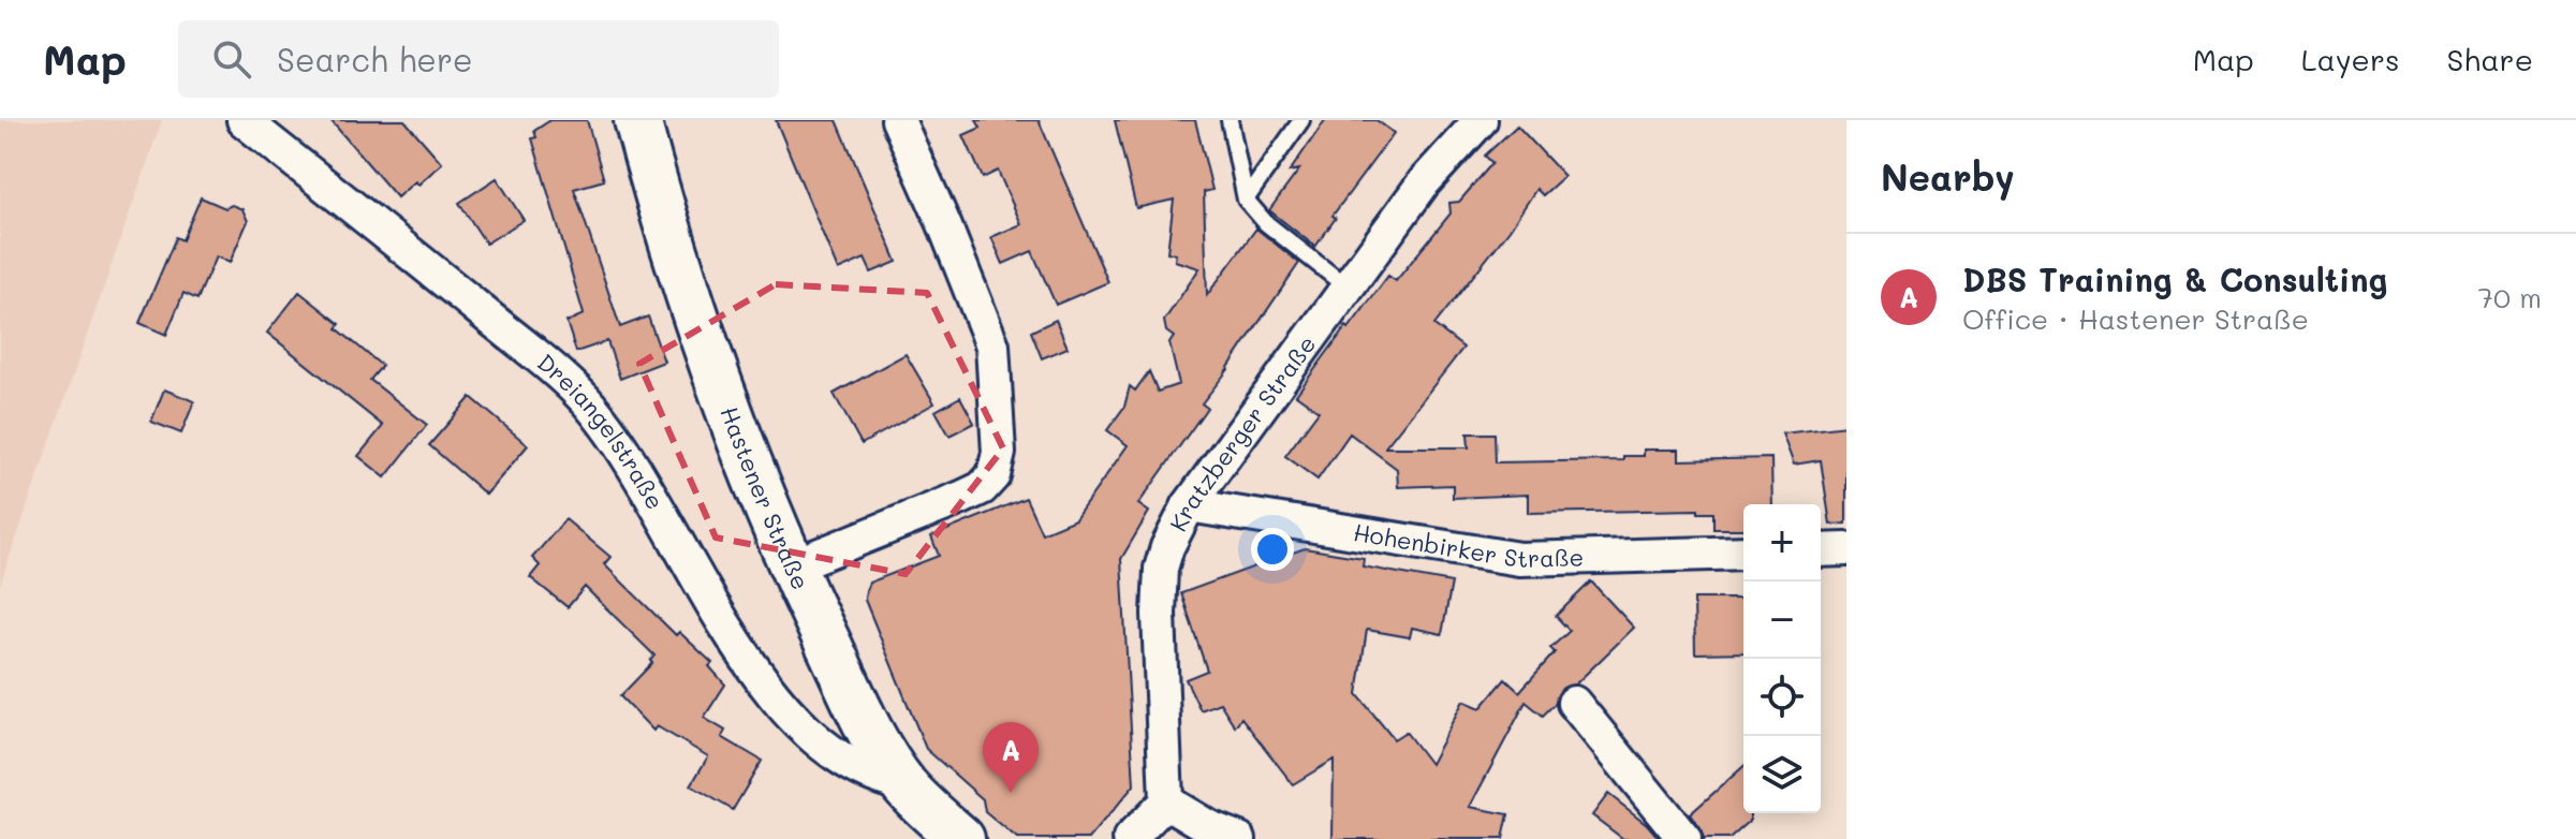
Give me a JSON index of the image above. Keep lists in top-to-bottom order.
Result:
{
  "streets": {
    "main road": ["Hastener Straße"],
    "street": ["Kratzberger Straße", "Dreiangelstraße", "Hohenbirker Straße"]
  },
  "crossings": [
    ["Kratzberger Straße", "Hohenbirker Straße"],
    ["Dreiangelstraße", "Hastener Straße"]
  ],
  "page": {
    "header": "Map",
    "search": "Search here",
    "nav": ["Map", "Layers", "Share"],
    "heading": "Nearby",
    "list": [
      {
        "mark": "A",
        "name": "DBS Training & Consulting",
        "note": "Office · Hastener Straße",
        "value": "70 m"
      }
    ],
    "map_buttons": ["+", "−"],
    "pins": "A"
  }
}
